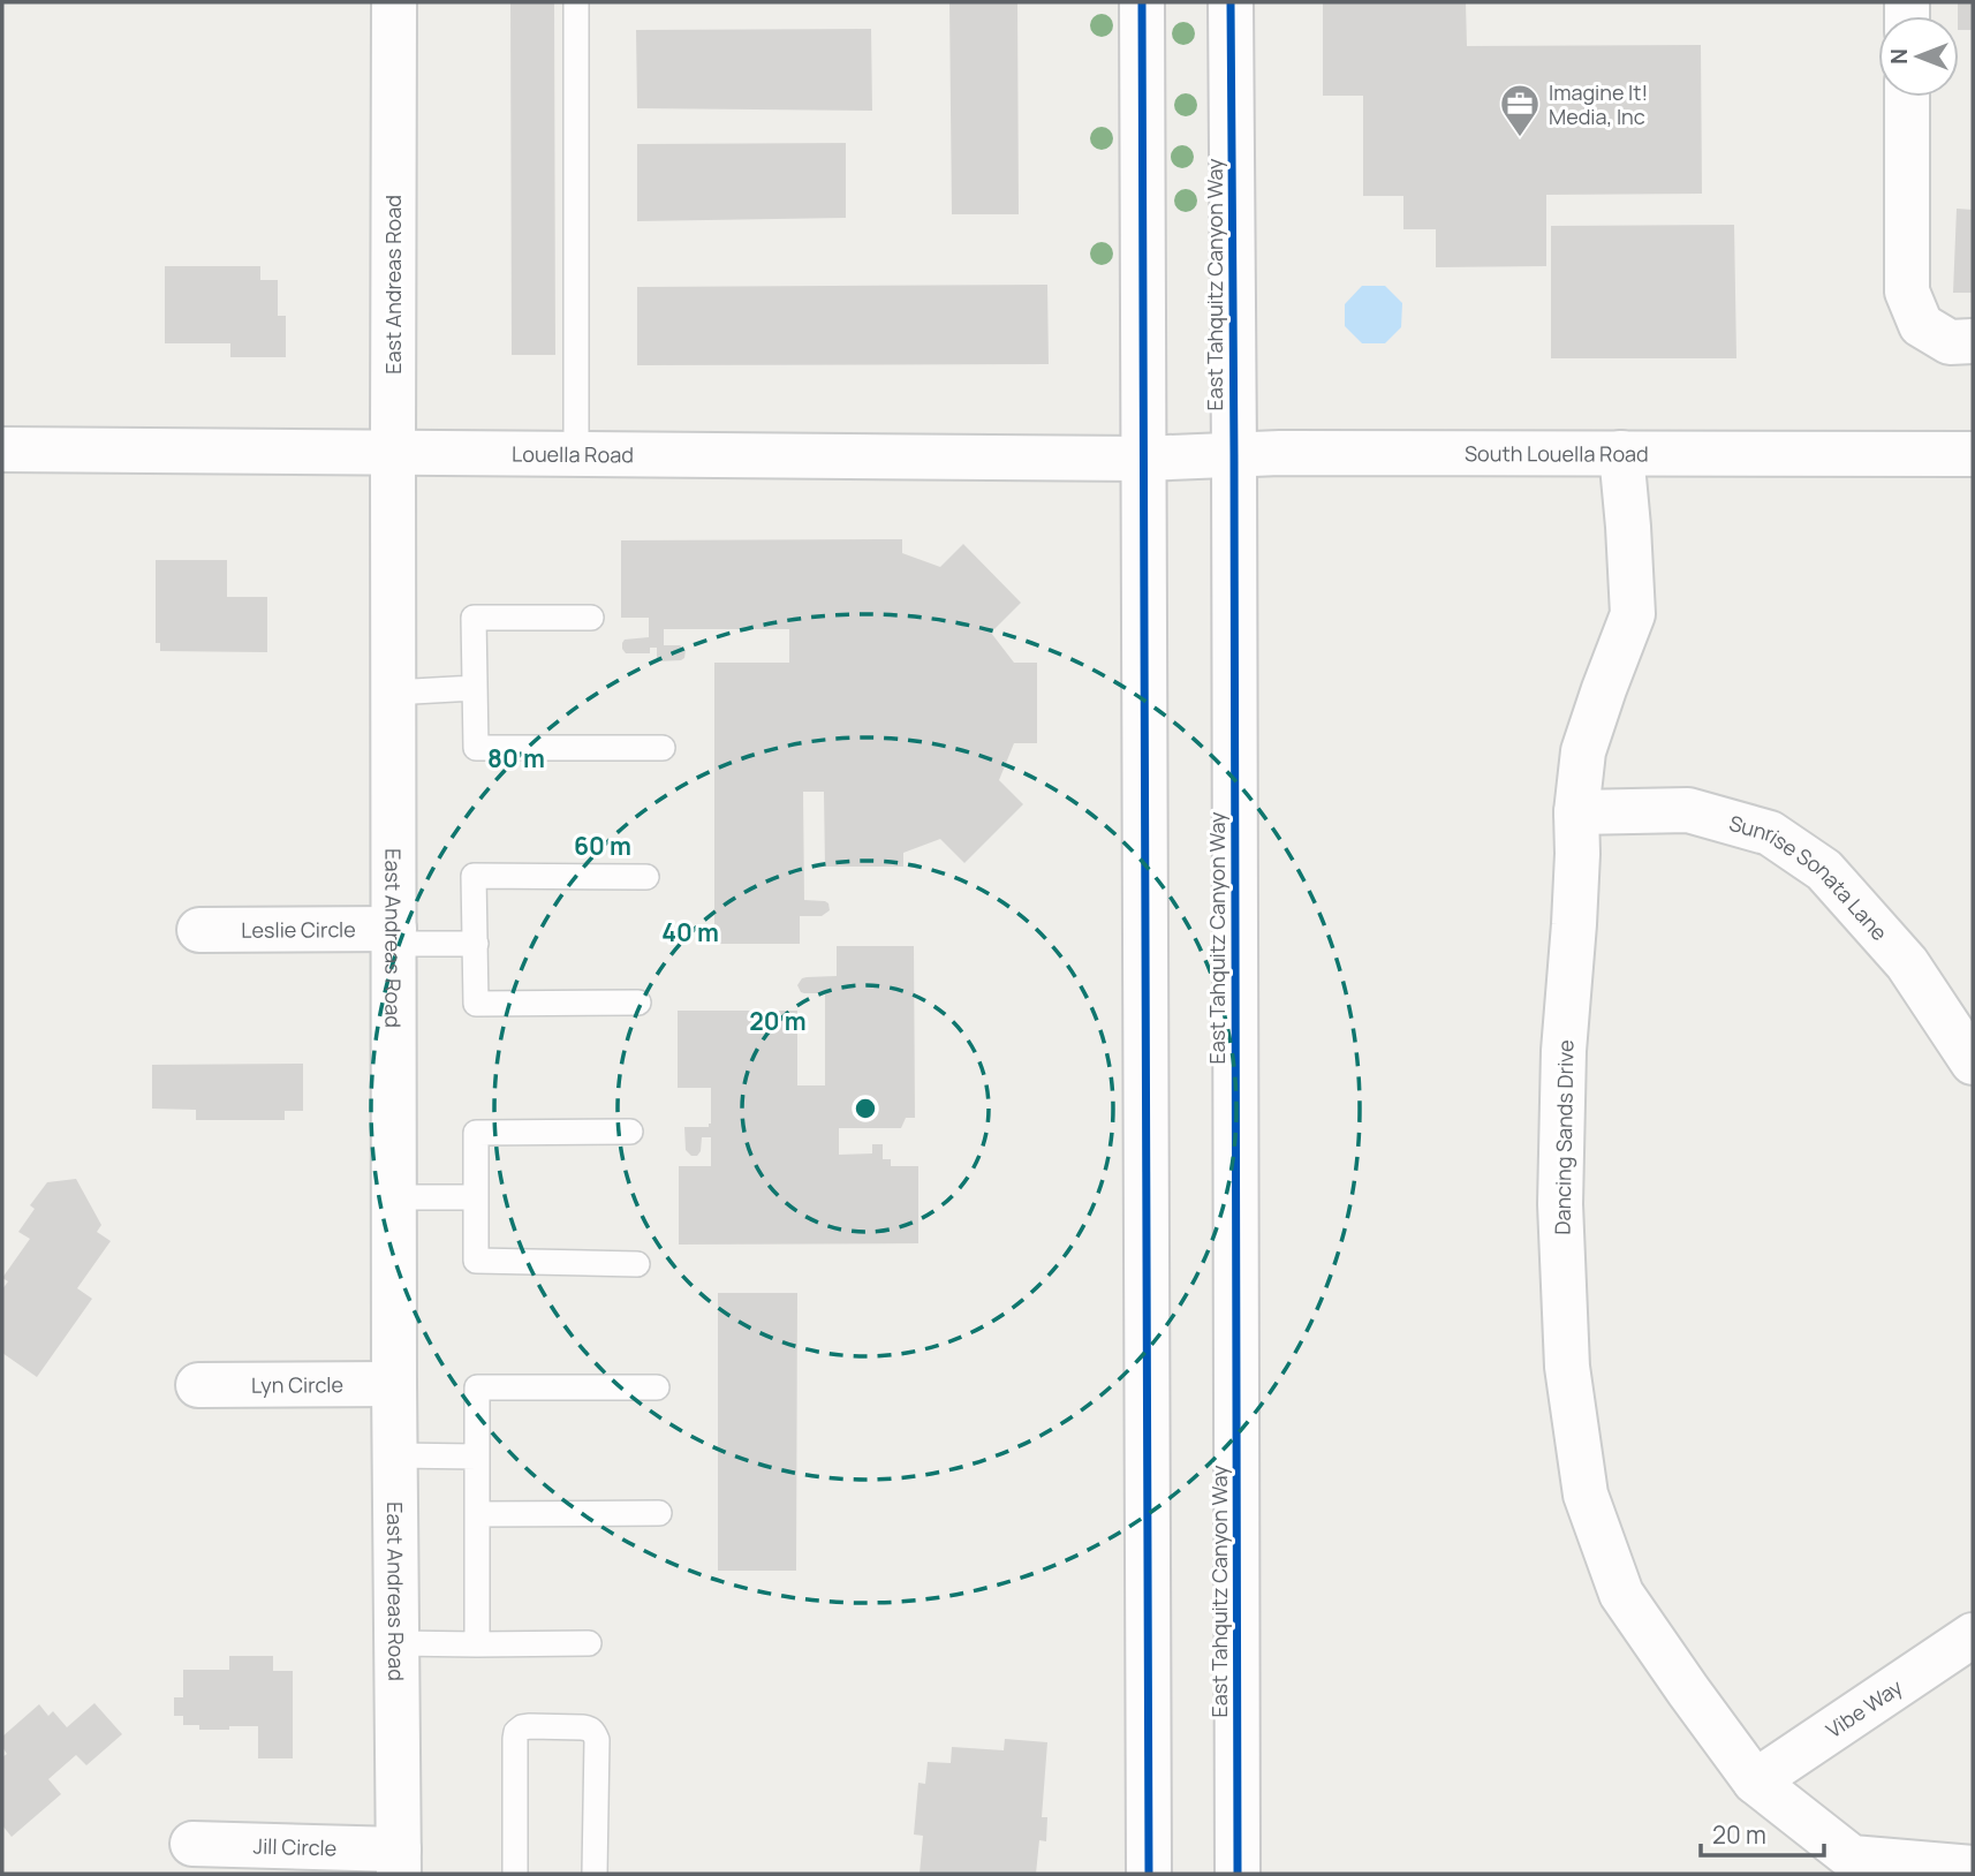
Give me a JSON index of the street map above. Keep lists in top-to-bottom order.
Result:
{
  "streets": {
    "street": [
      "East Andreas Road",
      "East Tahquitz Canyon Way",
      "Louella Road",
      "South Louella Road",
      "Sunrise Sonata Lane",
      "Leslie Circle",
      "Dancing Sands Drive",
      "Lyn Circle",
      "Vibe Way",
      "Jill Circle"
    ]
  },
  "crossings": [
    ["East Andreas Road", "Louella Road"],
    ["East Andreas Road", "Leslie Circle"],
    ["East Andreas Road", "Lyn Circle"],
    ["East Andreas Road", "Jill Circle"],
    ["East Tahquitz Canyon Way", "South Louella Road"],
    ["Louella Road", "South Louella Road"],
    ["South Louella Road", "Dancing Sands Drive"],
    ["Sunrise Sonata Lane", "Dancing Sands Drive"],
    ["Dancing Sands Drive", "Vibe Way"]
  ],
  "places": {
    "office": ["Imagine It! Media, Inc"]
  },
  "scale_bar": "20 m",
  "north": "left",
  "rings": [
    "80 m",
    "60 m",
    "40 m",
    "20 m"
  ]
}
